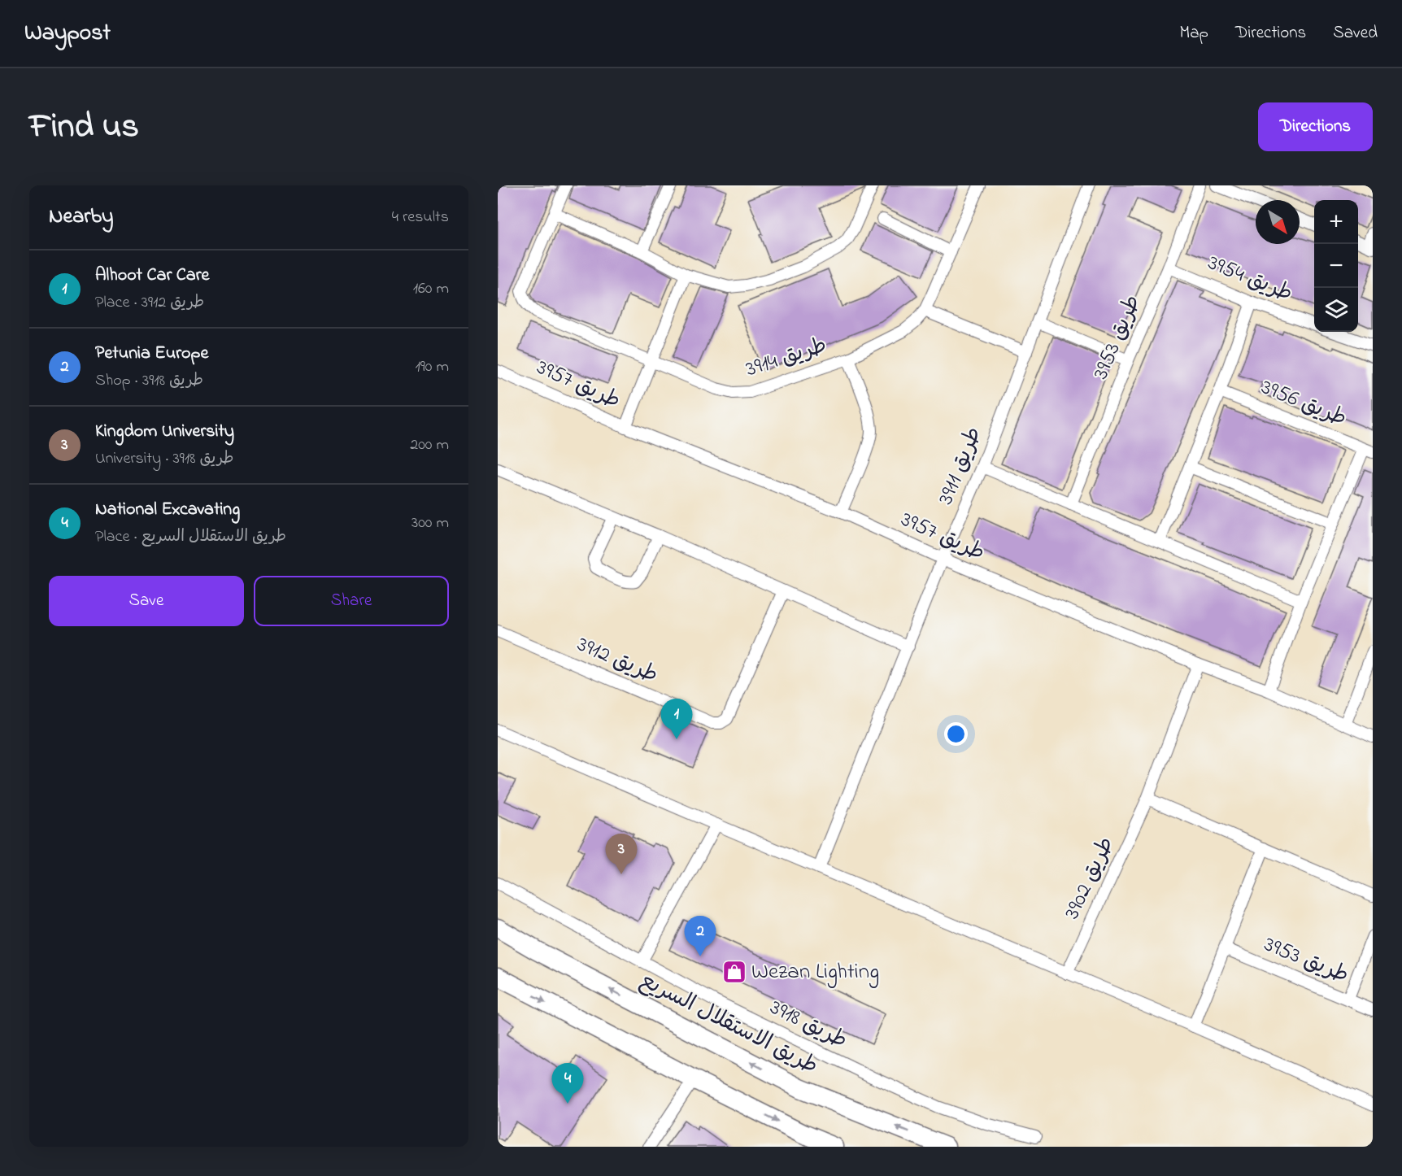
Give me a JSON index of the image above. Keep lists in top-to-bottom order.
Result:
{
  "streets": {
    "main road": ["طريق الاستقلال السريع"],
    "street": [
      "طريق 3954",
      "طريق 3953",
      "طريق 3914",
      "طريق 3957",
      "طريق 3956",
      "طريق 3911",
      "طريق 3912",
      "طريق 3902",
      "طريق 3918"
    ]
  },
  "crossings": [
    ["طريق 3954", "طريق 3953"],
    ["طريق 3957", "طريق 3911"],
    ["طريق 3957", "طريق 3902"]
  ],
  "places": {
    "shop": ["Wezan Lighting"]
  },
  "north": "bottom right",
  "page": {
    "header": "Waypost",
    "nav": ["Map", "Directions", "Saved"],
    "title": "Find us",
    "buttons": [
      "Directions",
      ["Save", "Share"]
    ],
    "heading": ["Nearby", "4 results"],
    "map_buttons": ["+", "−"],
    "list": [
      {
        "mark": "1",
        "name": "Alhoot Car Care",
        "note": "Place · طريق 3912",
        "value": "160 m"
      },
      {
        "mark": "2",
        "name": "Petunia Europe",
        "note": "Shop · طريق 3918",
        "value": "190 m"
      },
      {
        "mark": "3",
        "name": "Kingdom University",
        "note": "University · طريق 3918",
        "value": "200 m"
      },
      {
        "mark": "4",
        "name": "National Excavating",
        "note": "Place · طريق الاستقلال السريع",
        "value": "300 m"
      }
    ],
    "pins": [
      "1",
      "3",
      "2",
      "4"
    ]
  }
}
